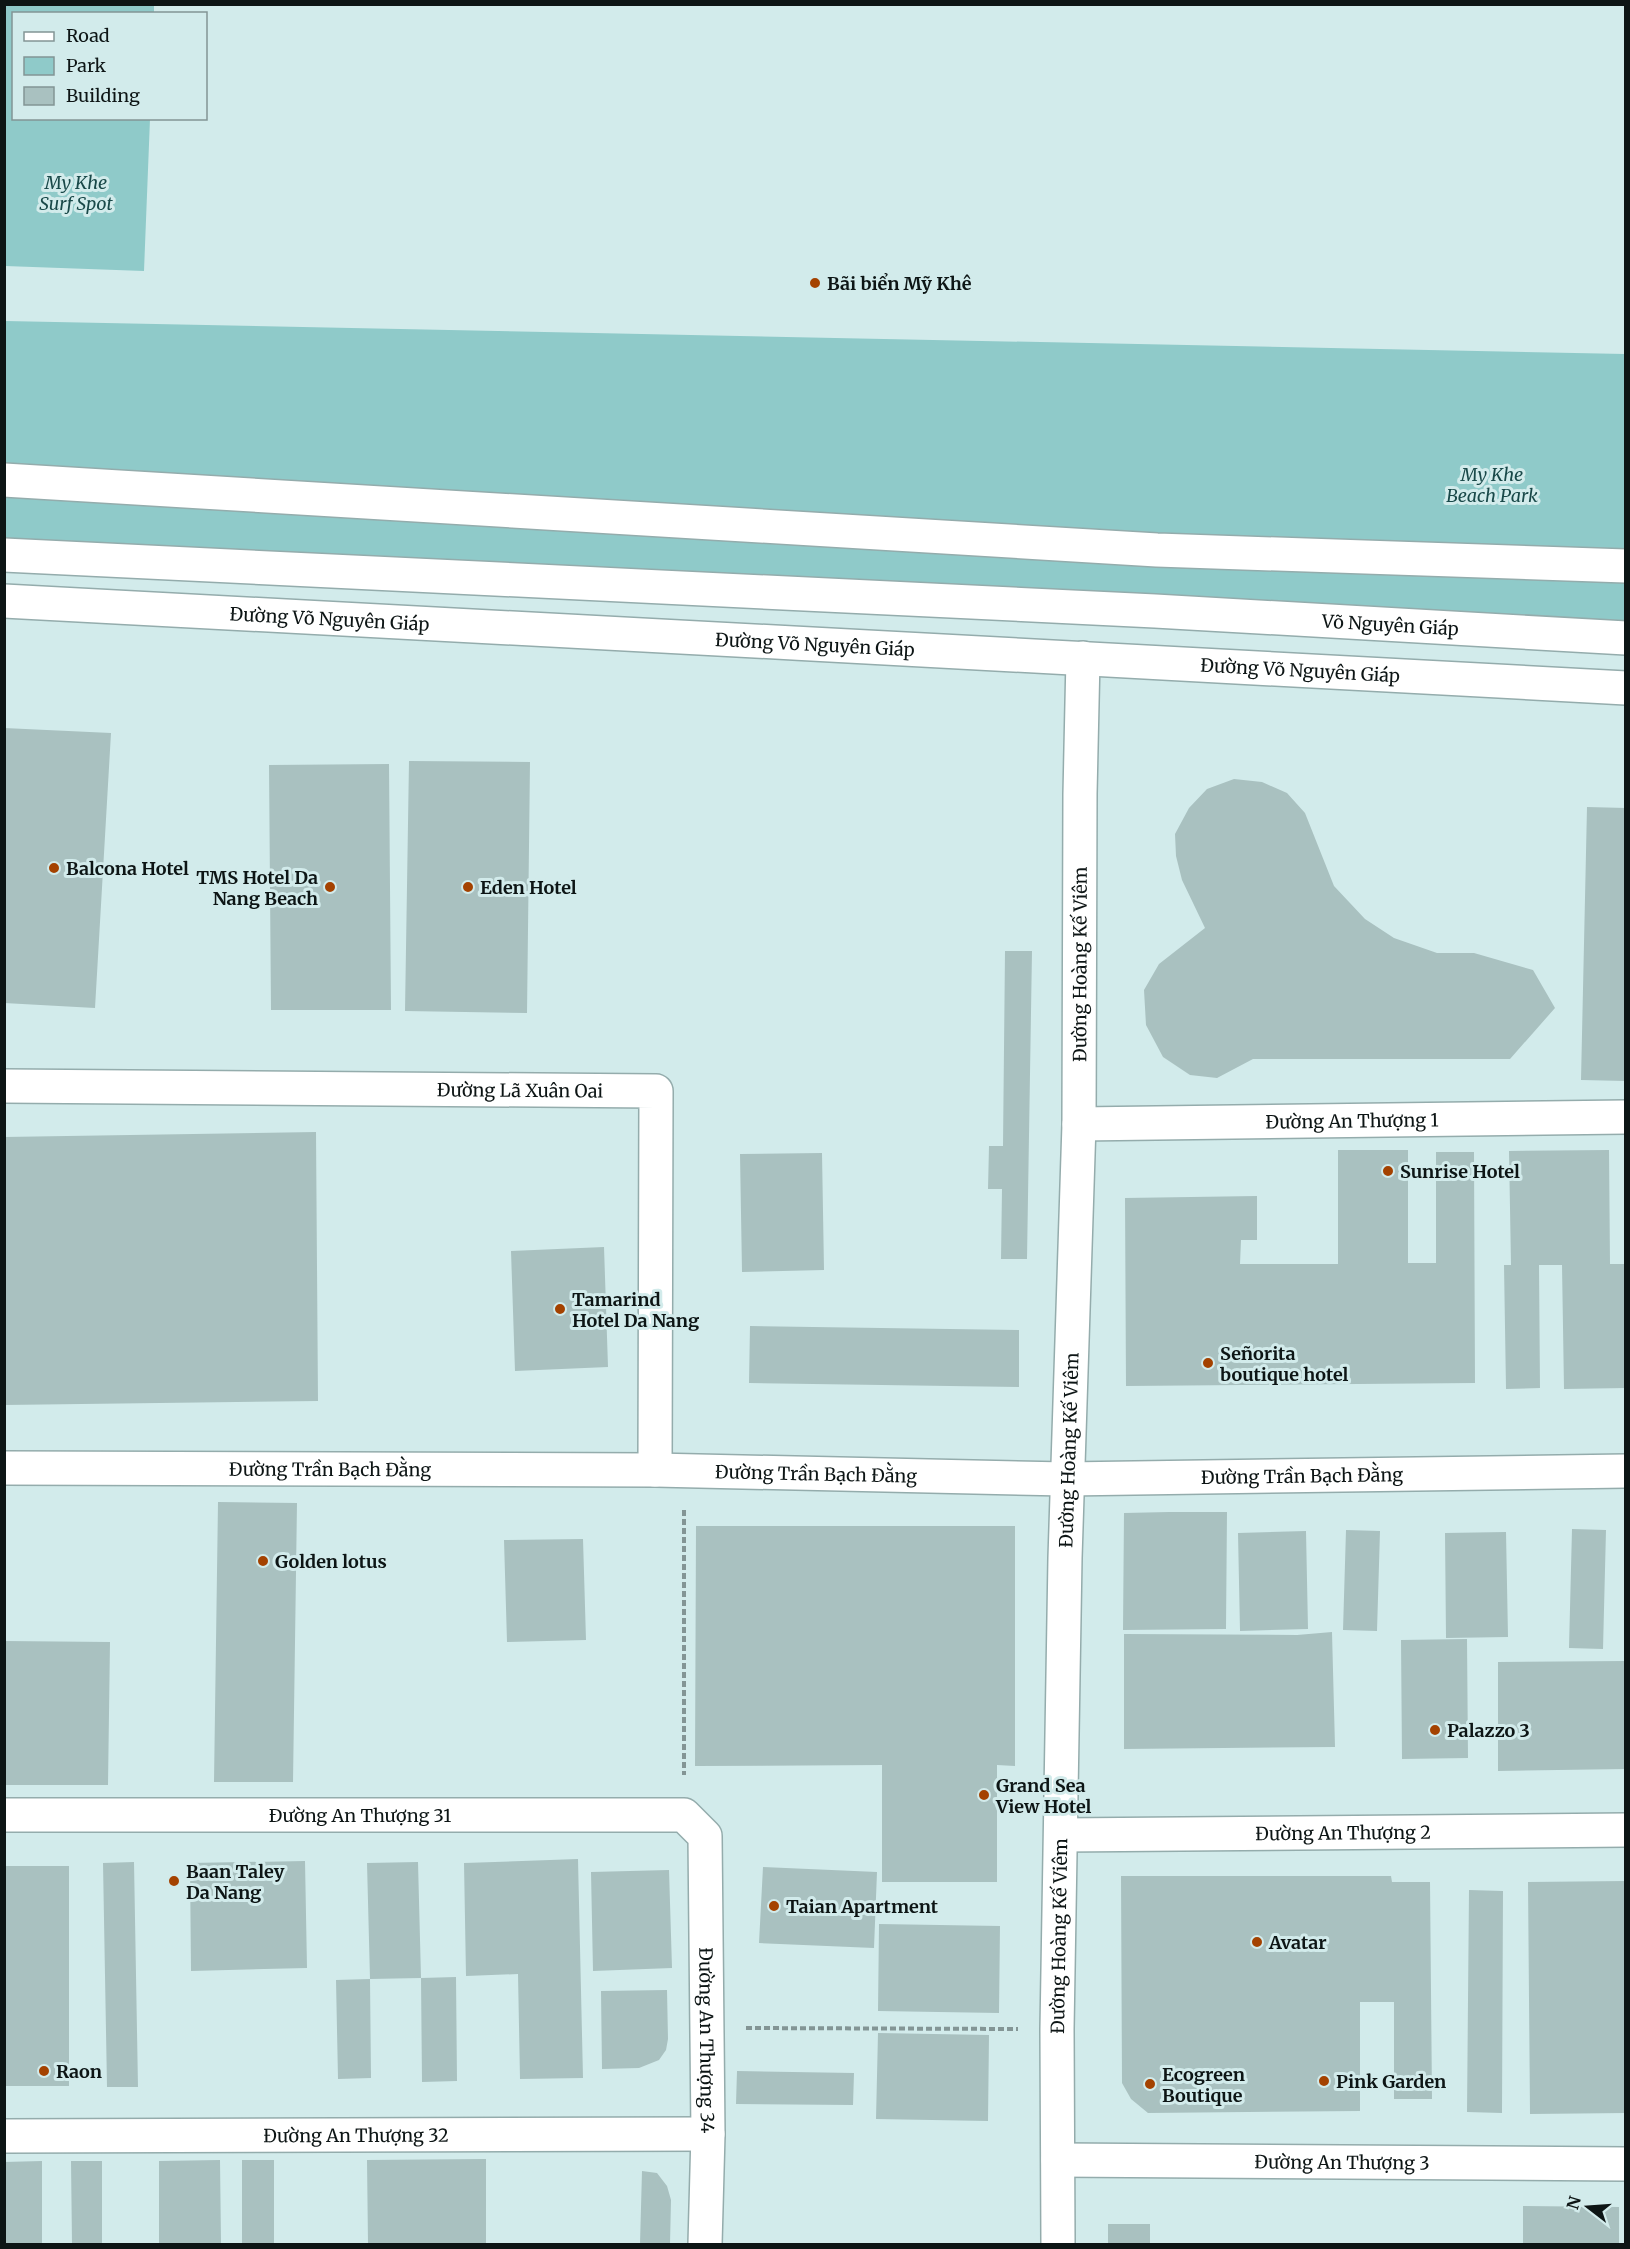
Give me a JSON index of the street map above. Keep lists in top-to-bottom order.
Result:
{
  "streets": {
    "street": [
      "Đường Võ Nguyên Giáp",
      "Võ Nguyên Giáp",
      "Đường Hoàng Kế Viêm",
      "Đường Lã Xuân Oai",
      "Đường An Thượng 1",
      "Đường Trần Bạch Đằng",
      "Đường An Thượng 31",
      "Đường An Thượng 2",
      "Đường An Thượng 34",
      "Đường An Thượng 32",
      "Đường An Thượng 3"
    ]
  },
  "crossings": [
    ["Đường Võ Nguyên Giáp", "Đường Hoàng Kế Viêm"],
    ["Võ Nguyên Giáp", "Đường Hoàng Kế Viêm"],
    ["Đường Hoàng Kế Viêm", "Đường An Thượng 1"],
    ["Đường Hoàng Kế Viêm", "Đường Trần Bạch Đằng"],
    ["Đường Hoàng Kế Viêm", "Đường An Thượng 2"],
    ["Đường Hoàng Kế Viêm", "Đường An Thượng 3"],
    ["Đường Lã Xuân Oai", "Đường Trần Bạch Đằng"],
    ["Đường An Thượng 31", "Đường An Thượng 34"],
    ["Đường An Thượng 34", "Đường An Thượng 32"]
  ],
  "parks": ["My Khe Surf Spot", "My Khe Beach Park"],
  "places": [
    "Bãi biển Mỹ Khê",
    "Balcona Hotel",
    "TMS Hotel Da Nang Beach",
    "Eden Hotel",
    "Sunrise Hotel",
    "Tamarind Hotel Da Nang",
    "Señorita boutique hotel",
    "Golden lotus",
    "Palazzo 3",
    "Grand Sea View Hotel",
    "Baan Taley Da Nang",
    "Taian Apartment",
    "Avatar",
    "Raon",
    "Pink Garden",
    "Ecogreen Boutique"
  ],
  "legend": ["Road", "Park", "Building"],
  "north": "left"
}
